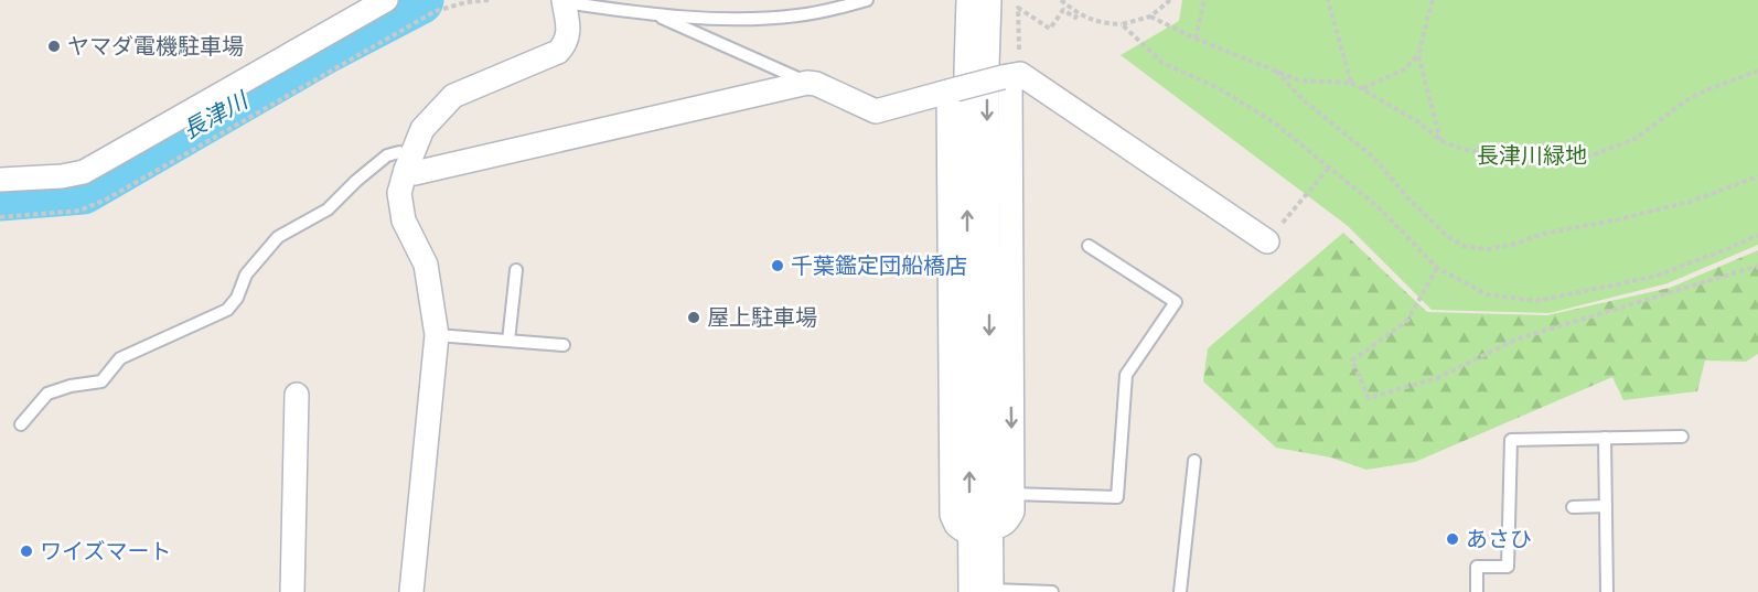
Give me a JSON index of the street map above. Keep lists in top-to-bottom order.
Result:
{
  "water": ["長津川"],
  "parks": ["長津川緑地"],
  "places": [
    "ヤマダ電機駐車場",
    "千葉鑑定団船橋店",
    "屋上駐車場",
    "あさひ",
    "ワイズマート"
  ]
}
